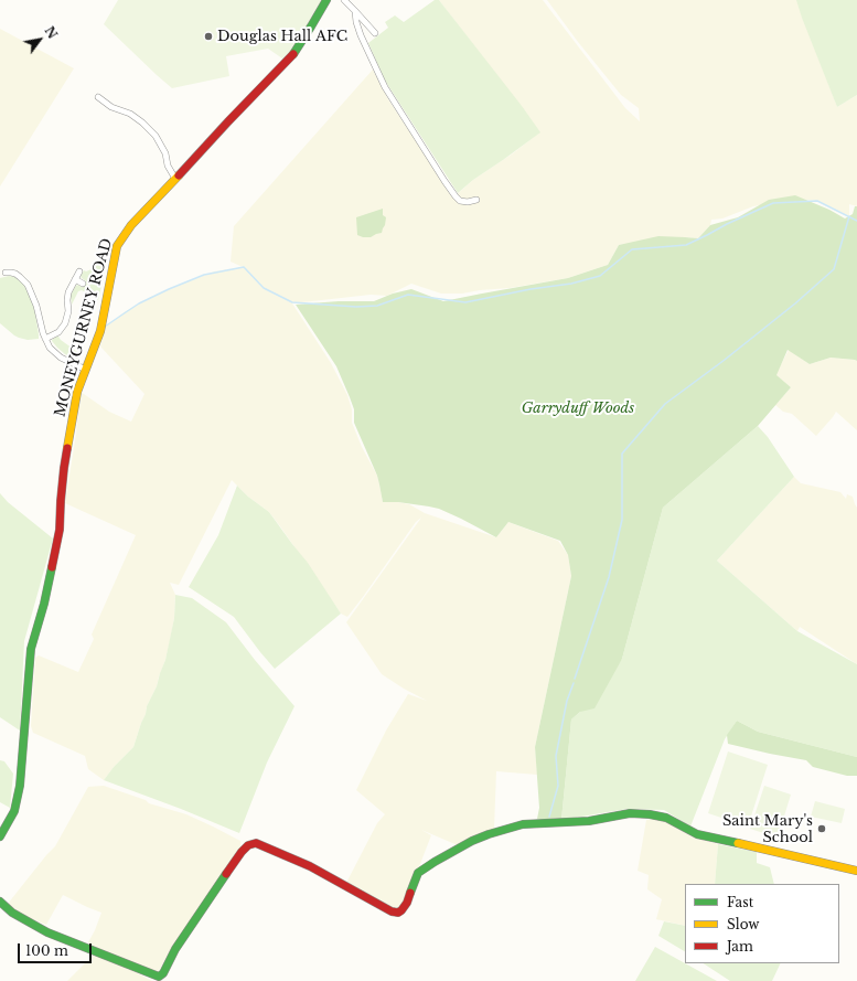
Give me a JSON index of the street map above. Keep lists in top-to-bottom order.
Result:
{
  "streets": {
    "street": ["MONEYGURNEY ROAD"]
  },
  "parks": ["Garryduff Woods"],
  "places": ["Douglas Hall AFC", "Saint Mary's School"],
  "legend": ["Fast", "Slow", "Jam"],
  "scale_bar": "100 m",
  "north": "top right"
}
